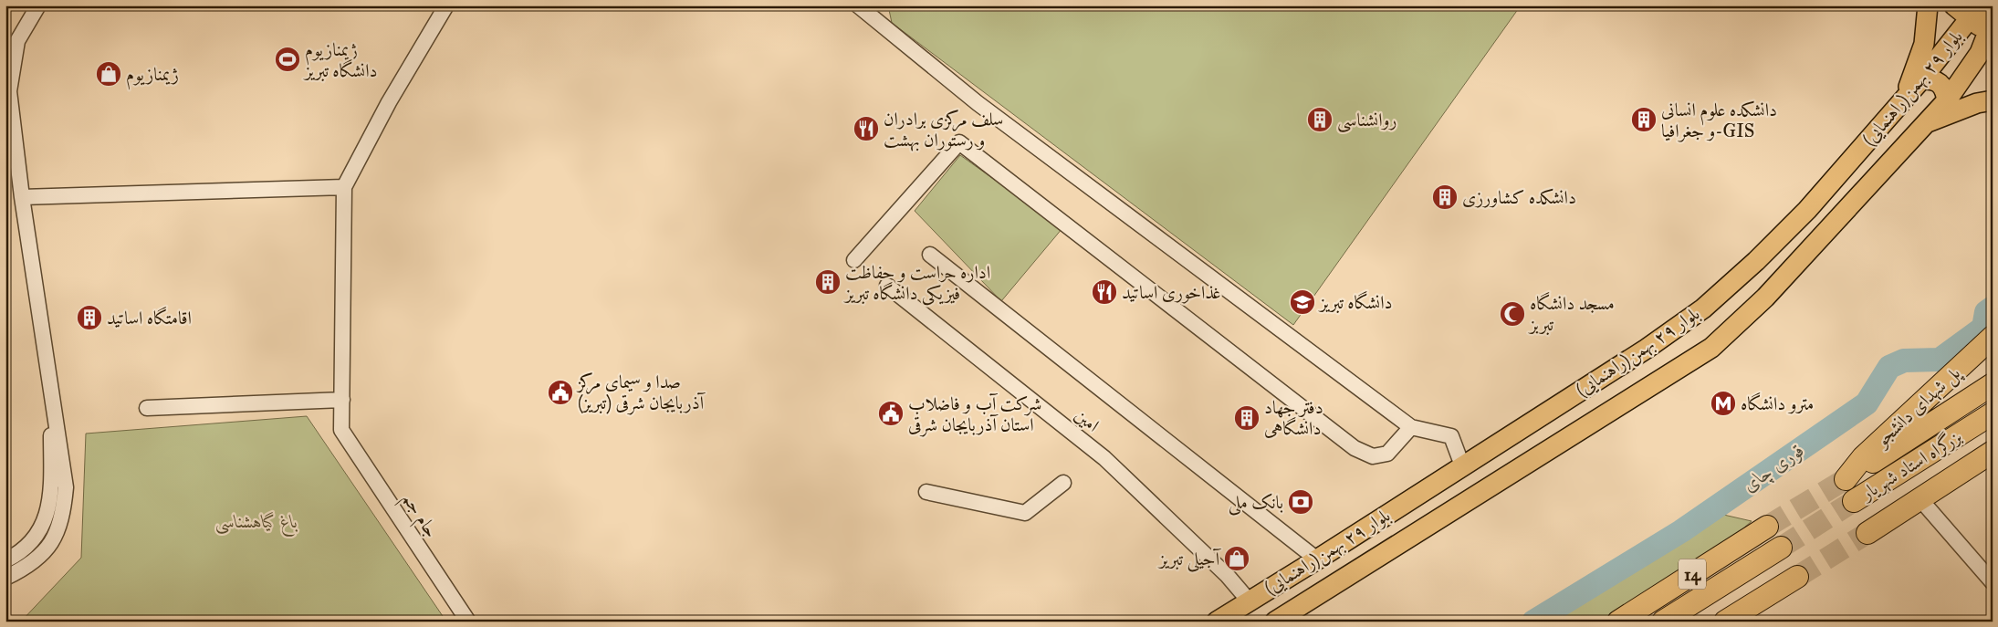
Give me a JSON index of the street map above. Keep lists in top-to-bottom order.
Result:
{
  "streets": {
    "highway": ["پل شهدای دانشجو", "بزرگراه استاد شهریار", "14"],
    "main road": ["بلوار ٢٩ بهمن(راهنمایی)"],
    "street": ["امین", "جام جم"]
  },
  "crossings": [
    ["بلوار ٢٩ بهمن(راهنمایی)", "امین"]
  ],
  "water": ["قوری چای"],
  "parks": ["باغ گیاهشناسی"],
  "places": {
    "sports": ["ژیمنازیوم دانشگاه تبریز"],
    "shop": ["ژیمنازیوم", "آجیلی تبریز"],
    "building": [
      "روانشناسی",
      "دانشکده علوم انسانی و جغرافیا-GIS",
      "دانشکده کشاورزی",
      "اداره حراست و حفاظت فیزیکی دانشگاه تبریز",
      "اقامتگاه اساتید",
      "دفتر جهاد دانشگاهی"
    ],
    "restaurant": ["سلف مرکزی برادران و رستوران بهشت", "غذاخوری اساتید"],
    "school or university": ["دانشگاه تبریز"],
    "mosque": ["مسجد دانشگاه تبربز"],
    "public building": ["صدا و سیمای مرکز آذربایجان شرقی (تبریز)", "شرکت آب و فاضلاب استان آذربایجان شرقی"],
    "metro station": ["مترو دانشگاه"],
    "bank": ["بانک ملی"]
  }
}
